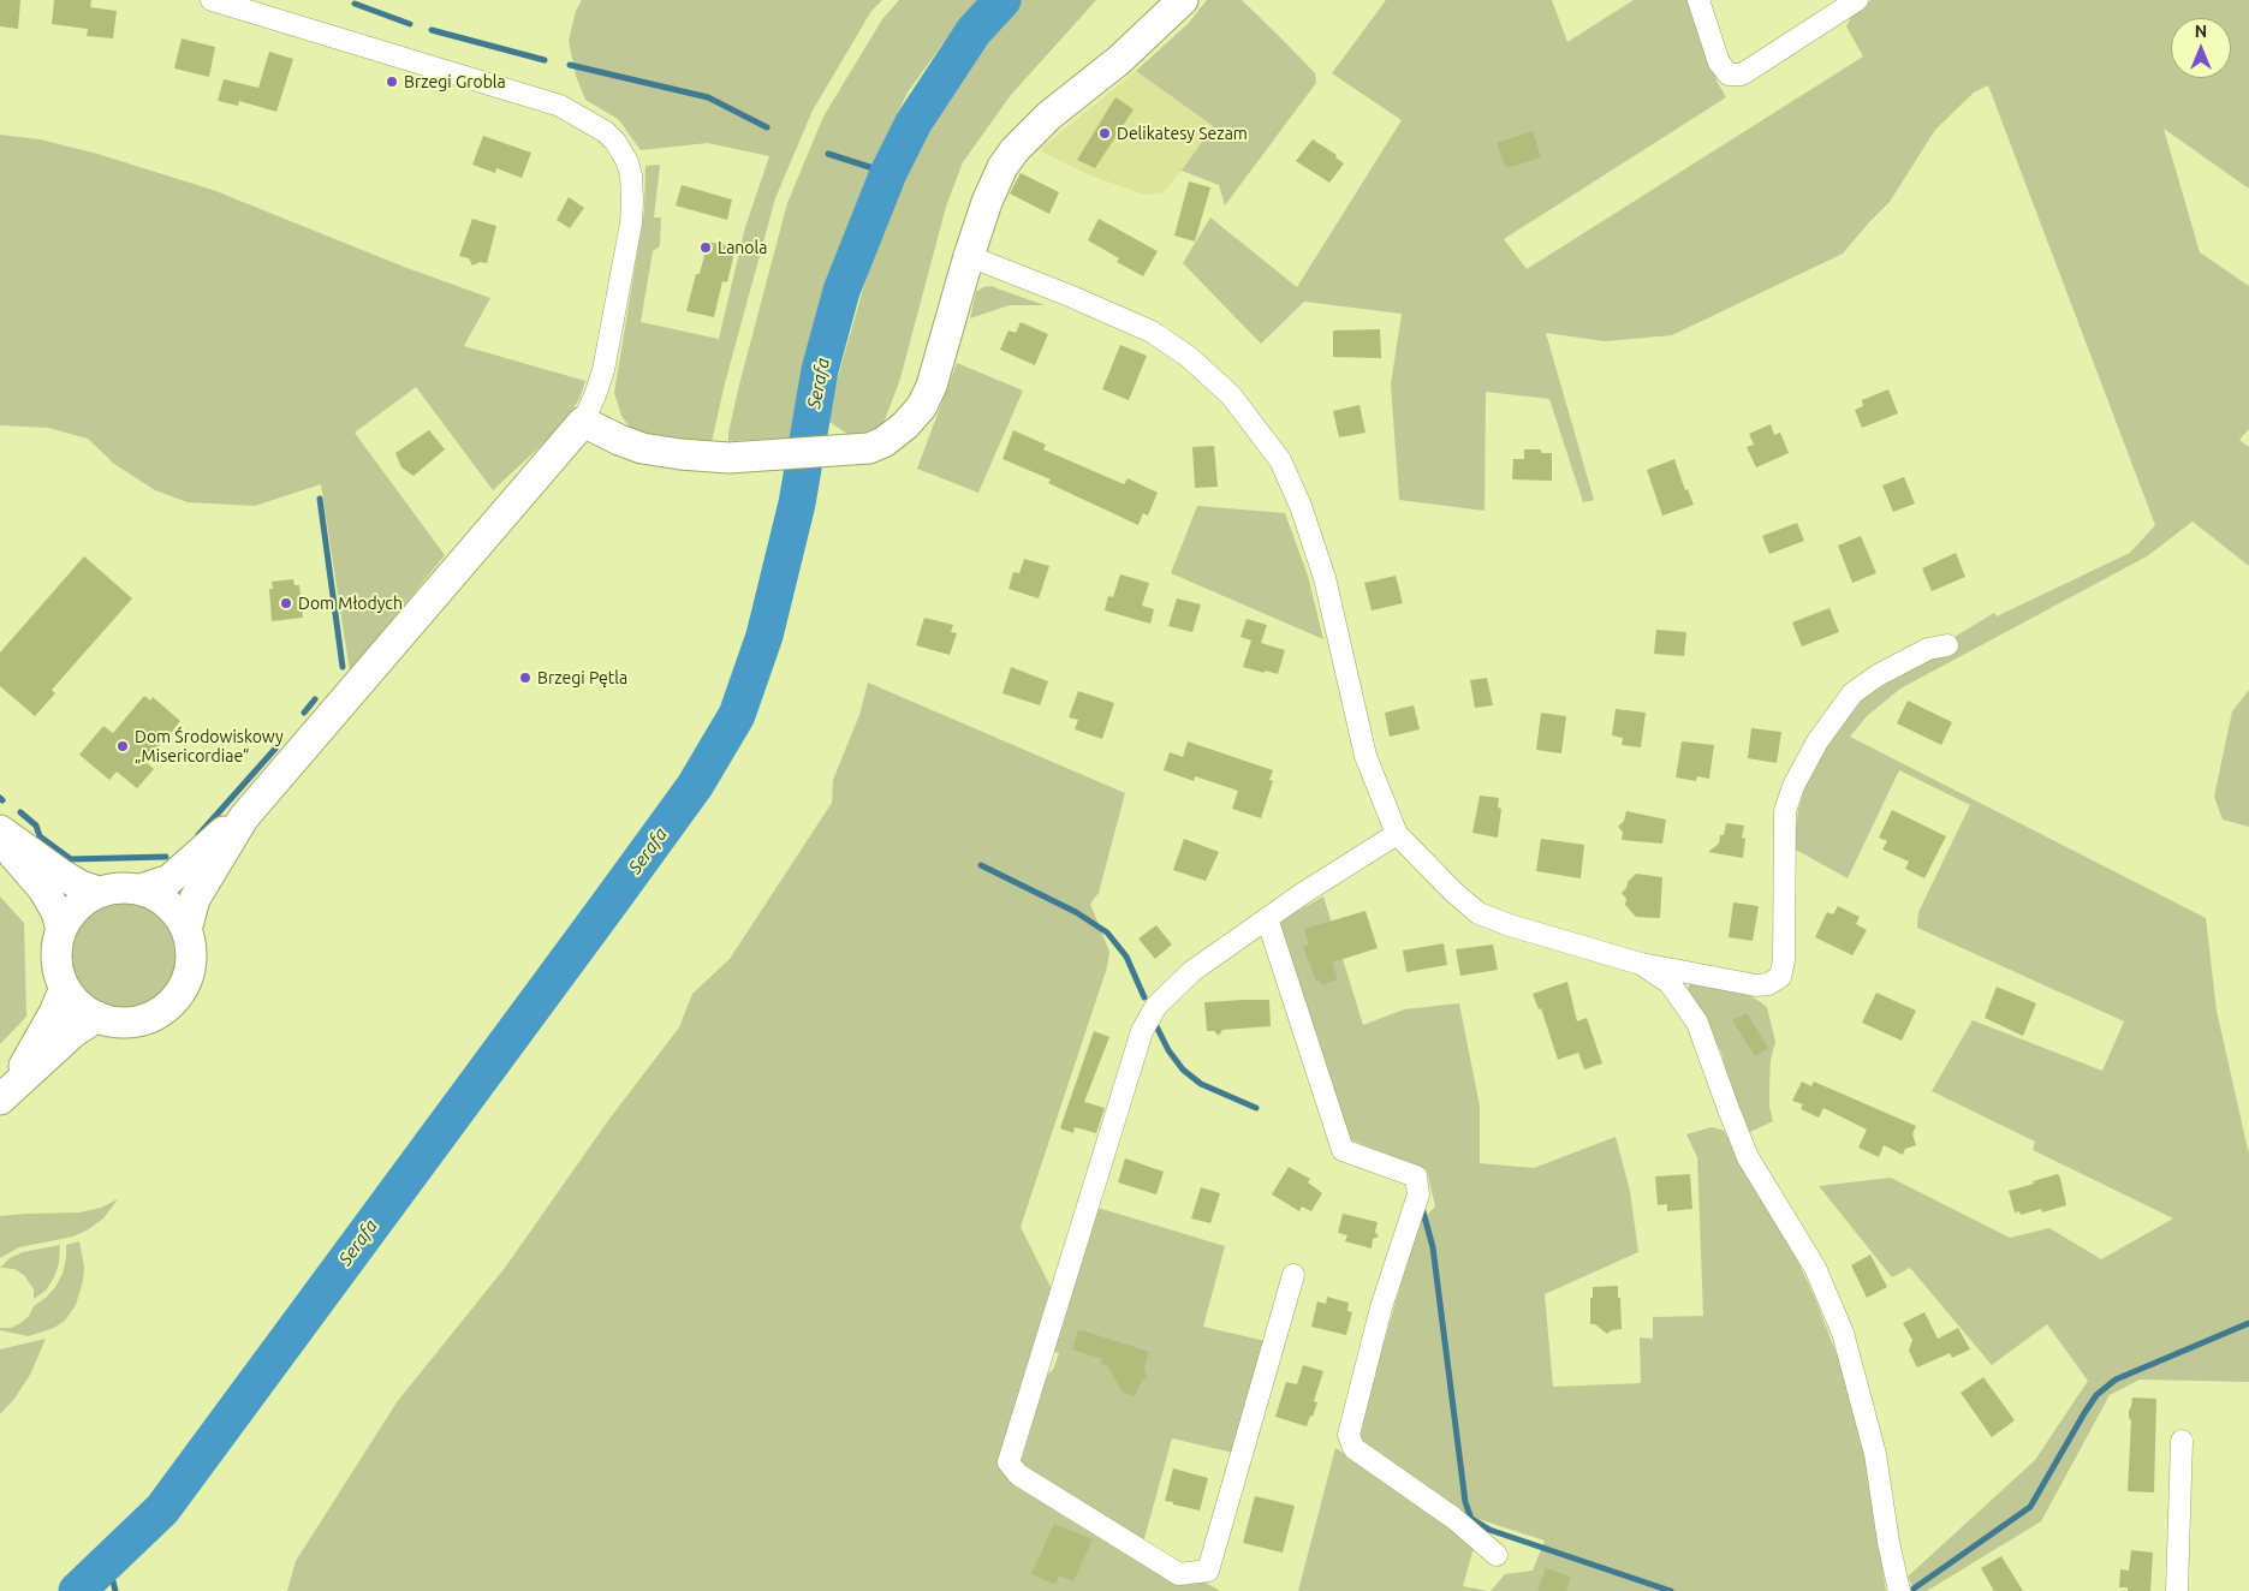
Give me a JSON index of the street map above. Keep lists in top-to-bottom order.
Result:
{
  "water": ["Serafa"],
  "places": [
    "Brzegi Grobla",
    "Delikatesy Sezam",
    "Lanola",
    "Dom Młodych",
    "Brzegi Pętla",
    "Dom Środowiskowy „Misericordiae”"
  ],
  "north": "top"
}
